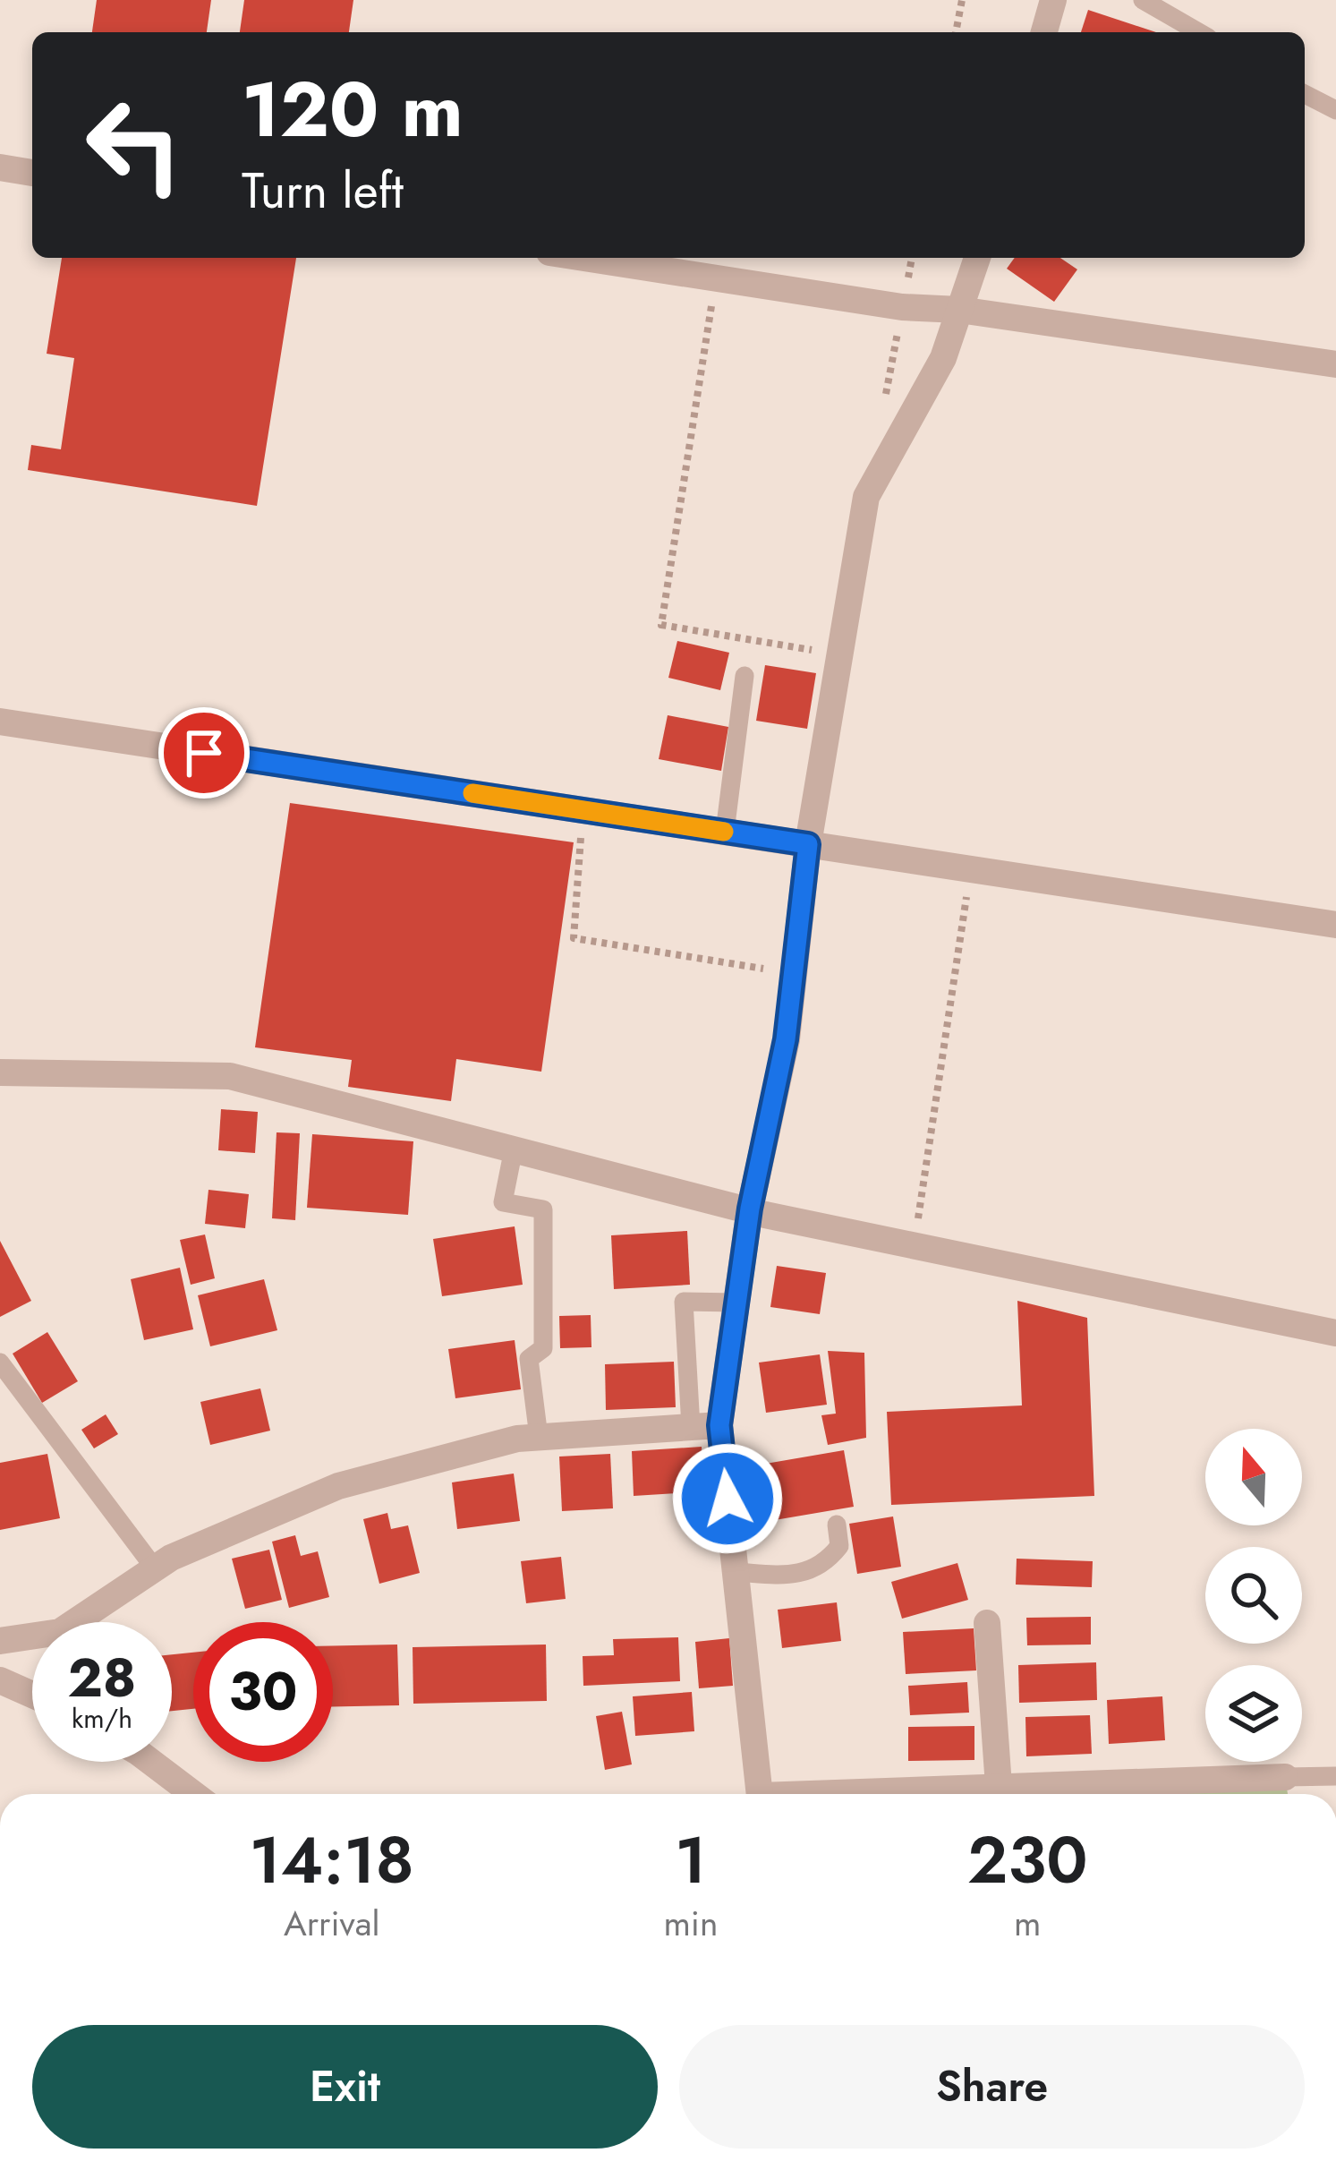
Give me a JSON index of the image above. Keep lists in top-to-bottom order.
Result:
{
  "north": "top",
  "page": {
    "turn": ["120 m", "Turn left"],
    "speed": "28 km/h",
    "limit": "30",
    "eta": [
      "14:18",
      "Arrival",
      "1",
      "min",
      "230",
      "m"
    ],
    "buttons": ["Exit", "Share"]
  }
}
